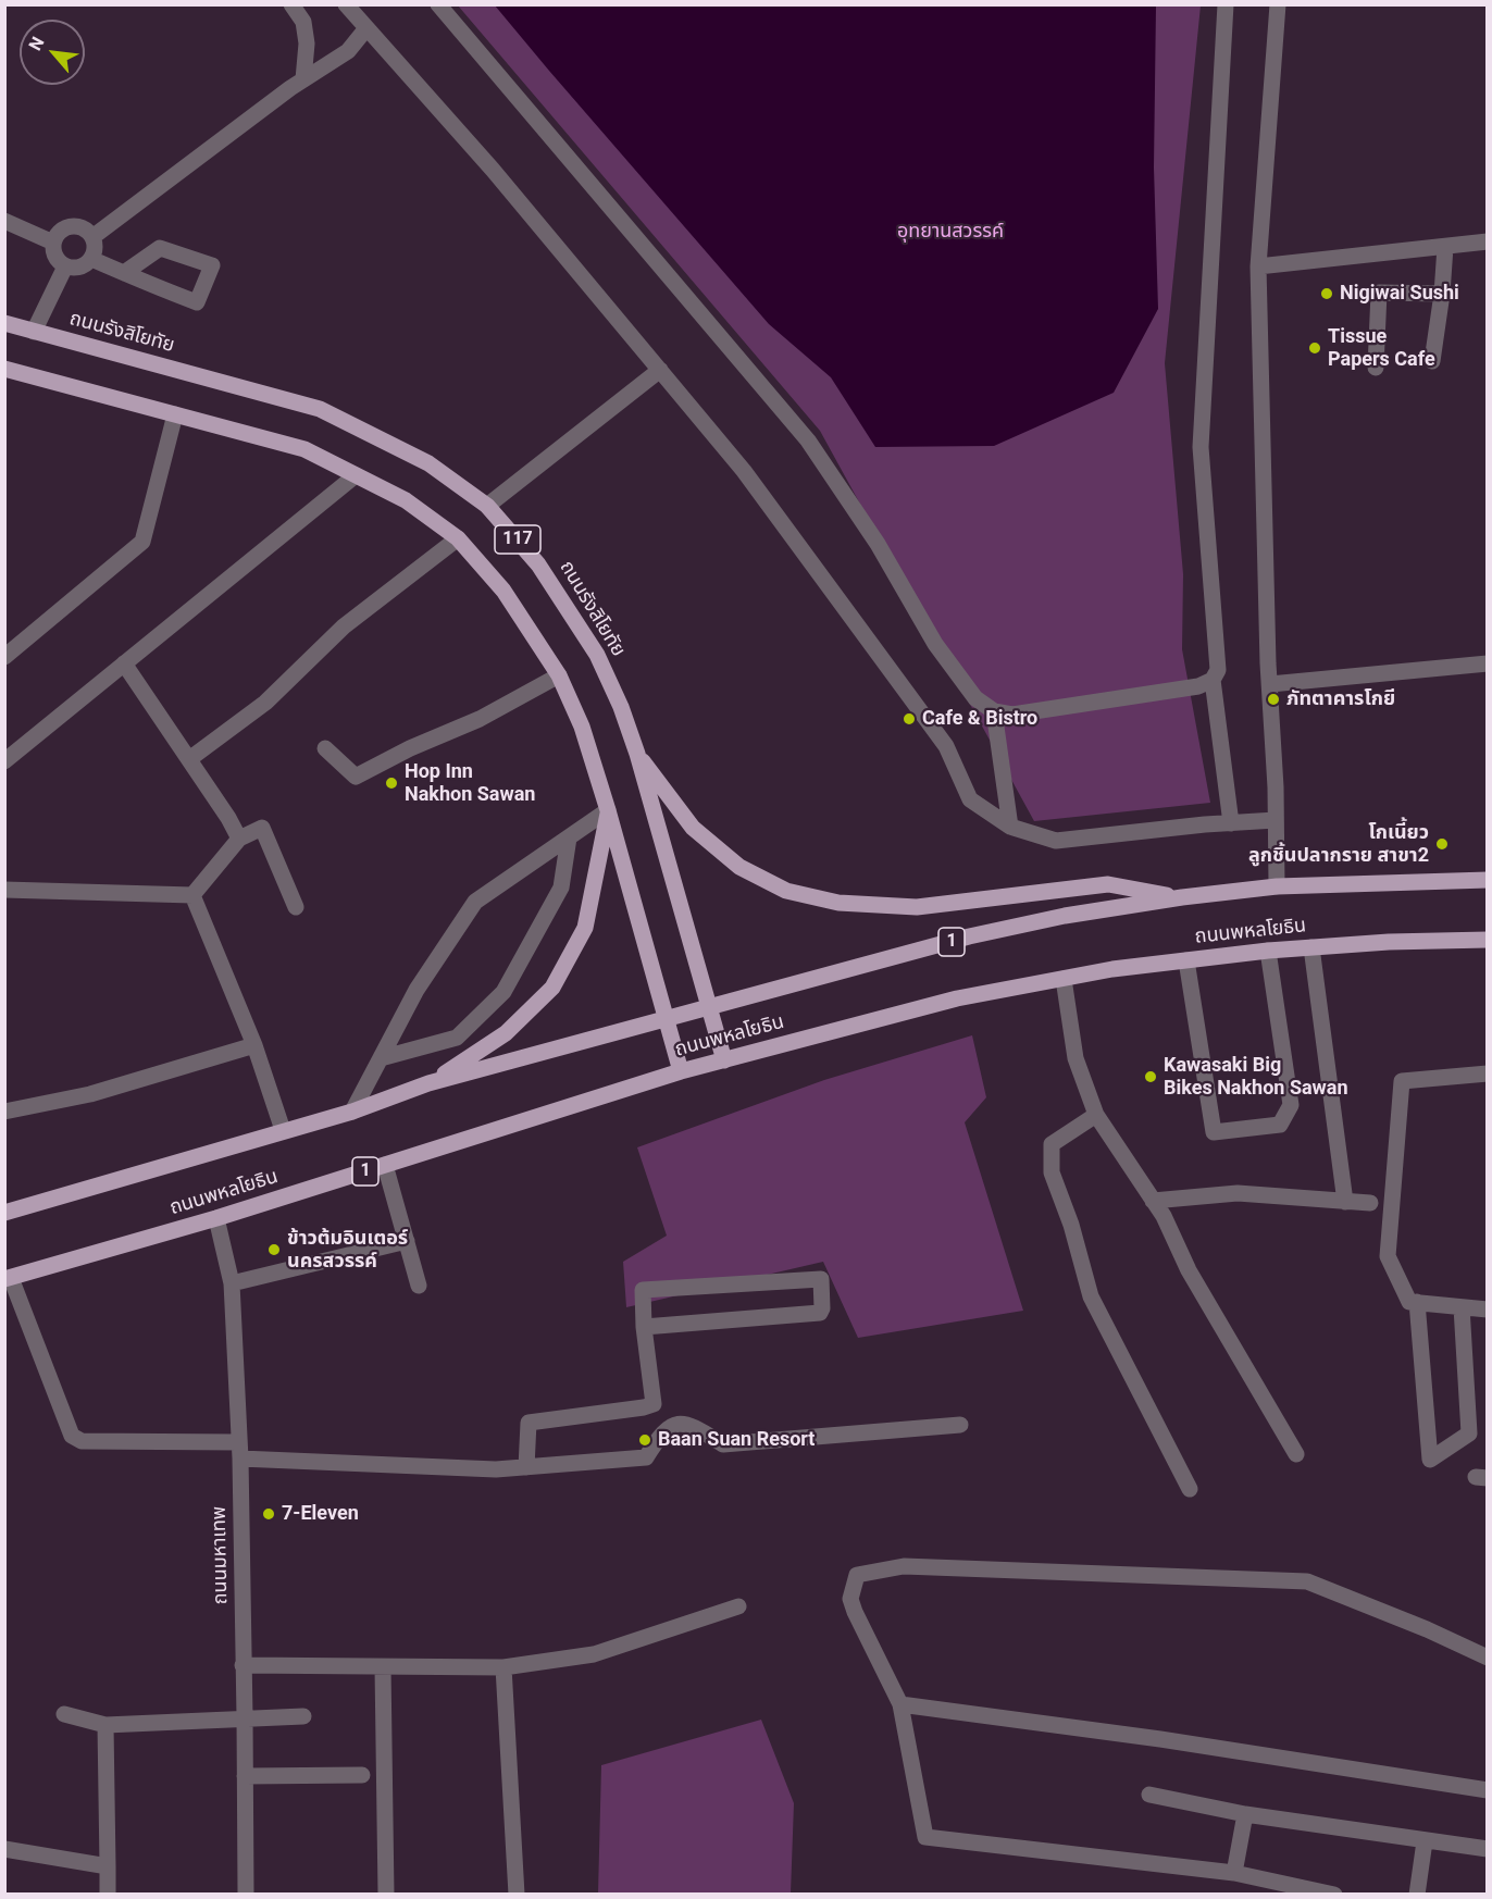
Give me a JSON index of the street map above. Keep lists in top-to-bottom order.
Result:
{
  "streets": {
    "main road": [
      "ถนนรังสิโยทัย",
      "117",
      "ถนนพหลโยธิน",
      "1"
    ],
    "street": ["ถนนมหาเทพ"]
  },
  "crossings": [
    ["ถนนรังสิโยทัย", "ถนนพหลโยธิน"],
    ["117", "ถนนพหลโยธิน"],
    ["ถนนพหลโยธิน", "ถนนมหาเทพ"]
  ],
  "parks": ["อุทยานสวรรค์"],
  "places": [
    "Nigiwai Sushi",
    "Tissue Papers Cafe",
    "ภัทตาคารโกยี",
    "Cafe & Bistro",
    "Hop Inn Nakhon Sawan",
    "โกเนี้ยว ลูกชิ้นปลากราย สาขา2",
    "Kawasaki Big Bikes Nakhon Sawan",
    "ข้าวต้มอินเตอร์ นครสวรรค์",
    "Baan Suan Resort",
    "7-Eleven"
  ],
  "north": "top left"
}
